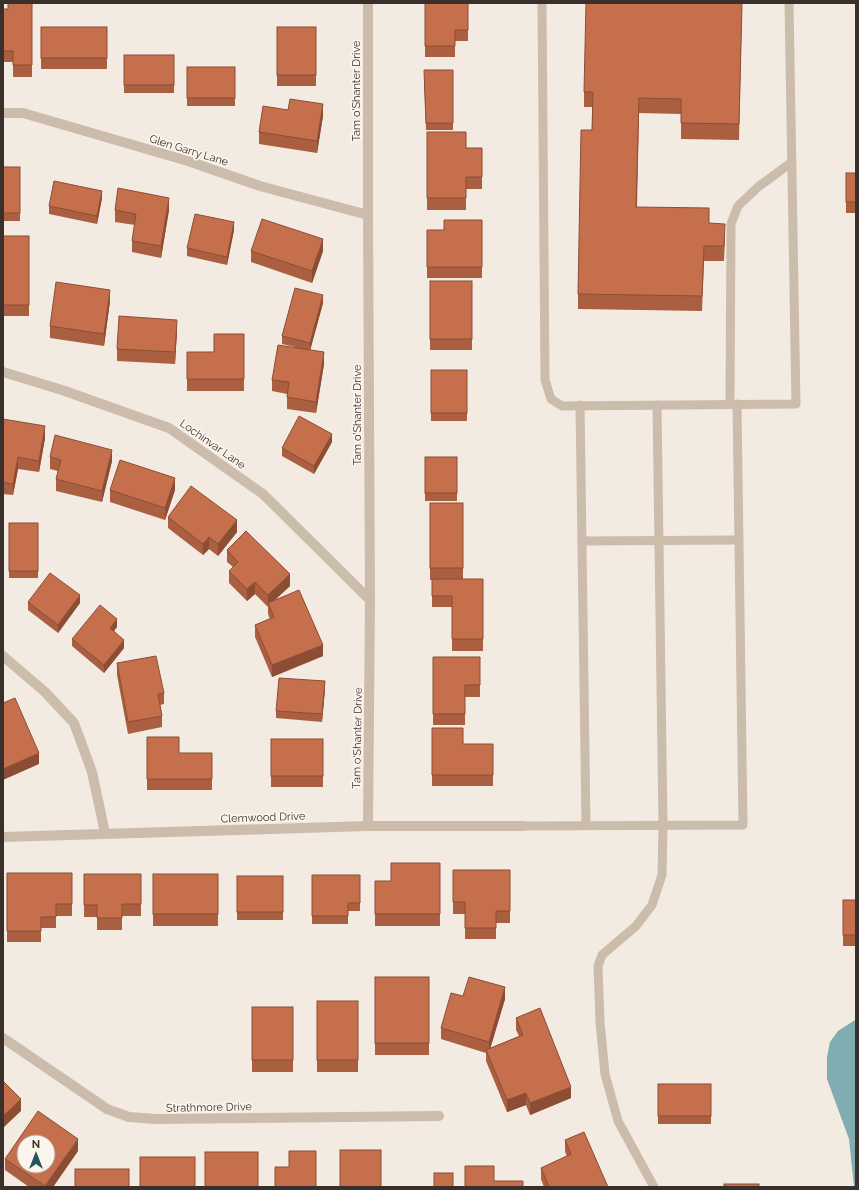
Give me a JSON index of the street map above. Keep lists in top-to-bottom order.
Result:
{
  "streets": {
    "street": [
      "Tam o'Shanter Drive",
      "Glen Garry Lane",
      "Lochinvar Lane",
      "Clemwood Drive",
      "Strathmore Drive"
    ]
  },
  "crossings": [
    ["Tam o'Shanter Drive", "Glen Garry Lane"],
    ["Tam o'Shanter Drive", "Lochinvar Lane"],
    ["Tam o'Shanter Drive", "Clemwood Drive"]
  ],
  "north": "top"
}
